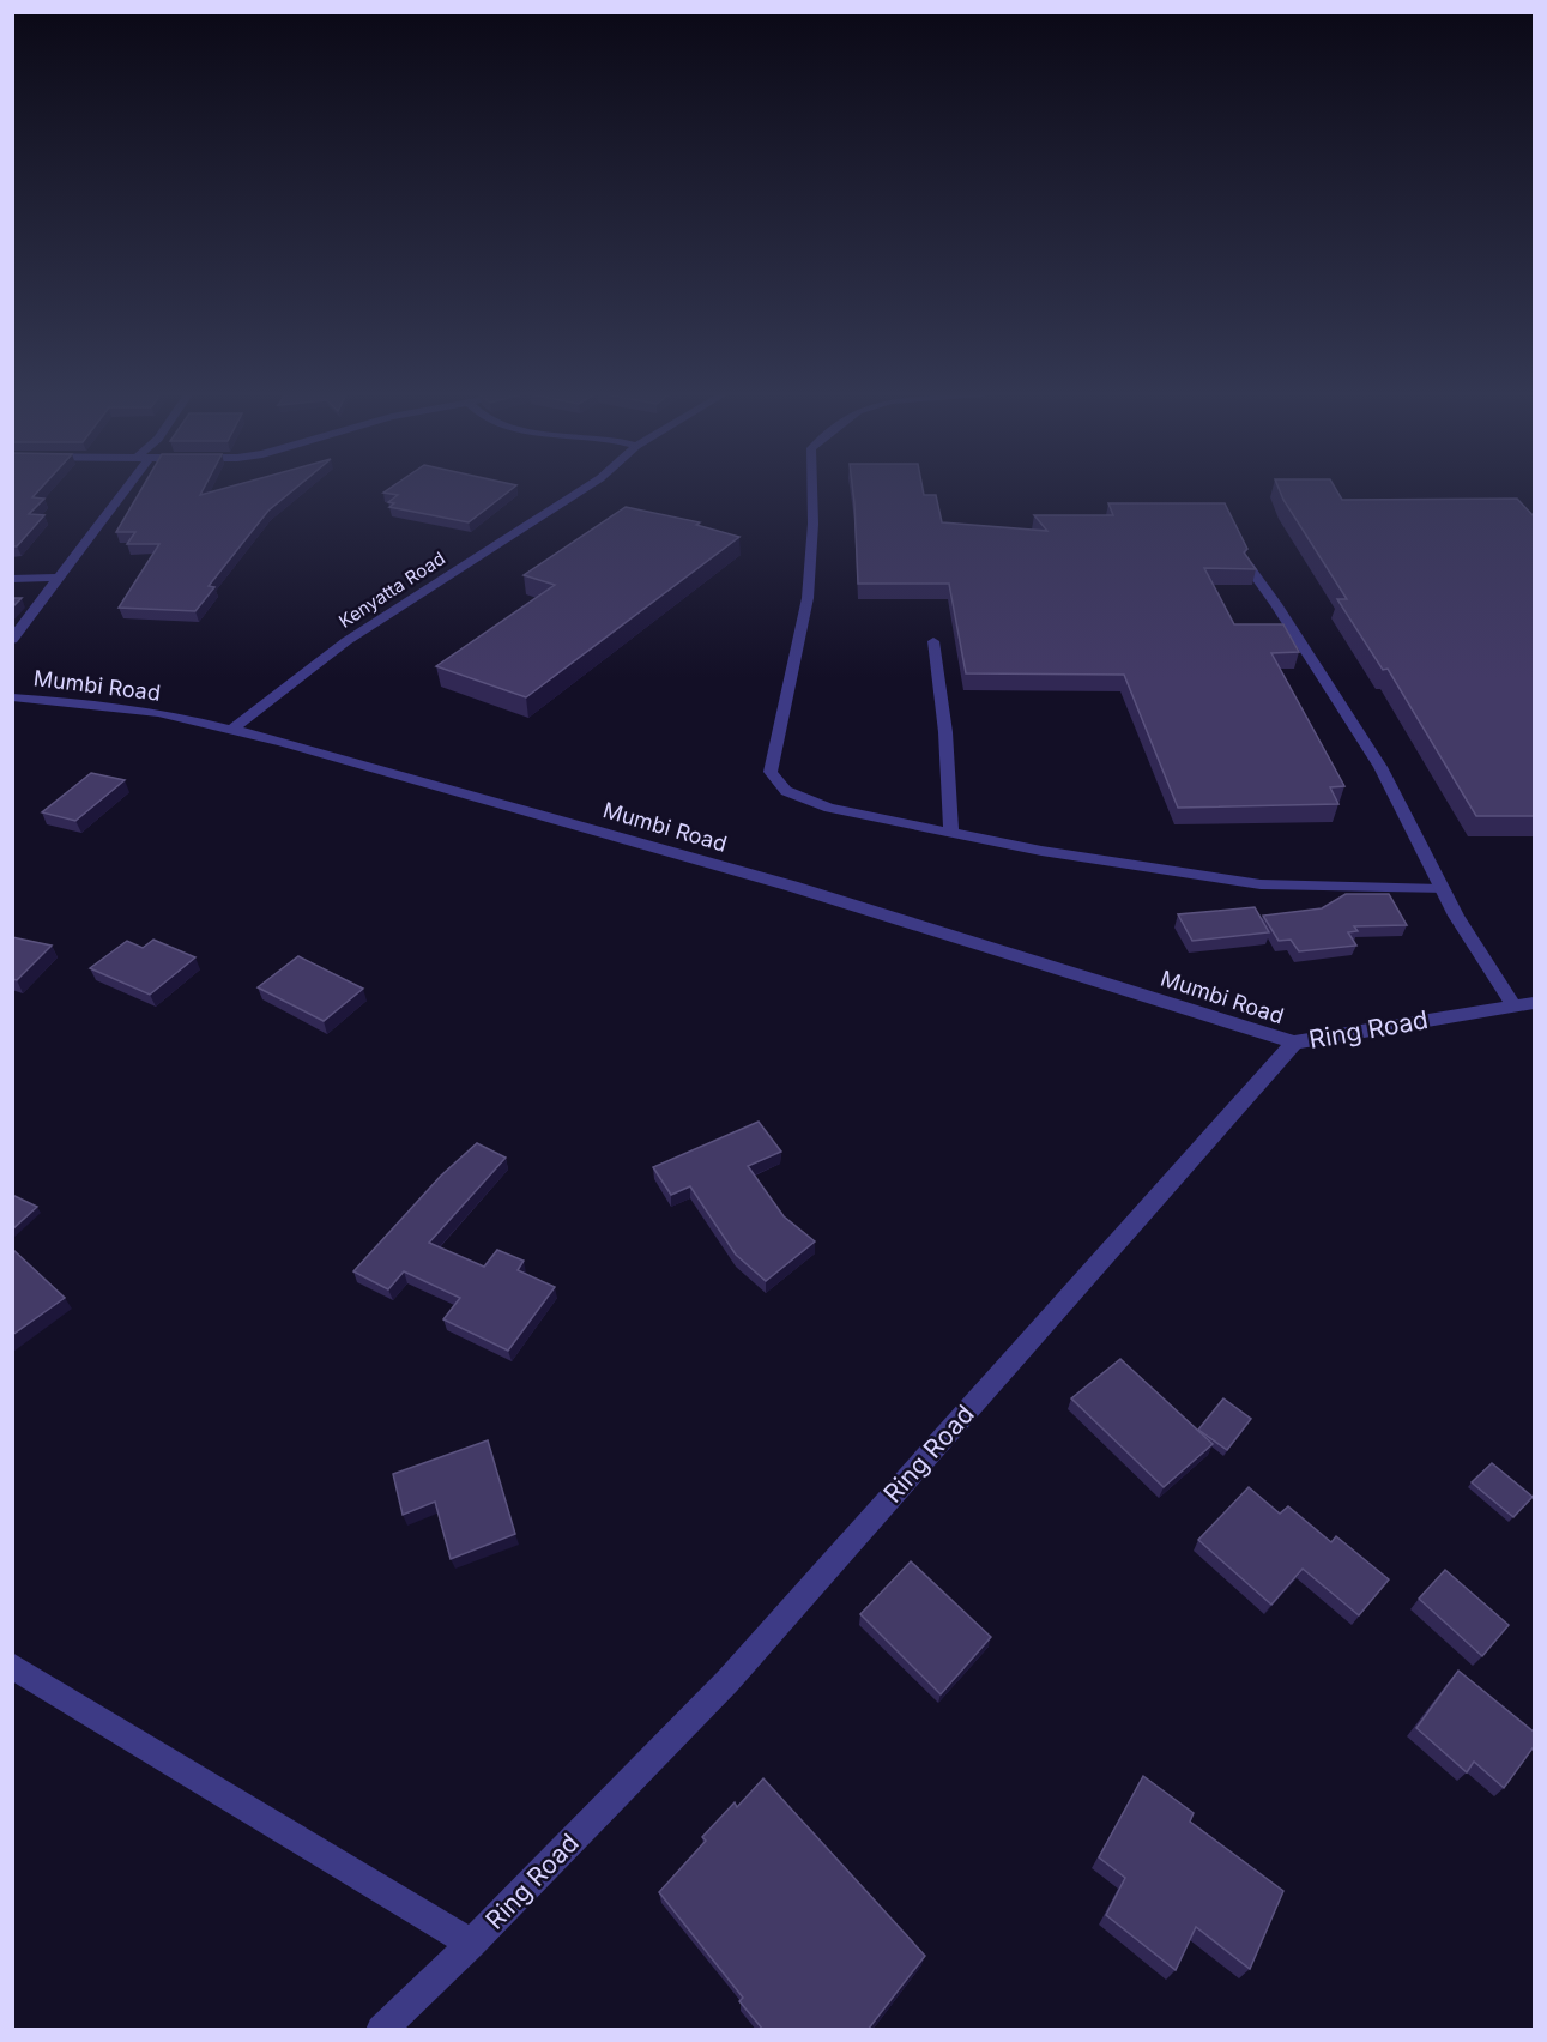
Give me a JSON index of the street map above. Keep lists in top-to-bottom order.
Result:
{
  "streets": {
    "street": ["Kenyatta Road", "Mumbi Road", "Ring Road"]
  },
  "crossings": [
    ["Kenyatta Road", "Mumbi Road"],
    ["Mumbi Road", "Ring Road"]
  ]
}
